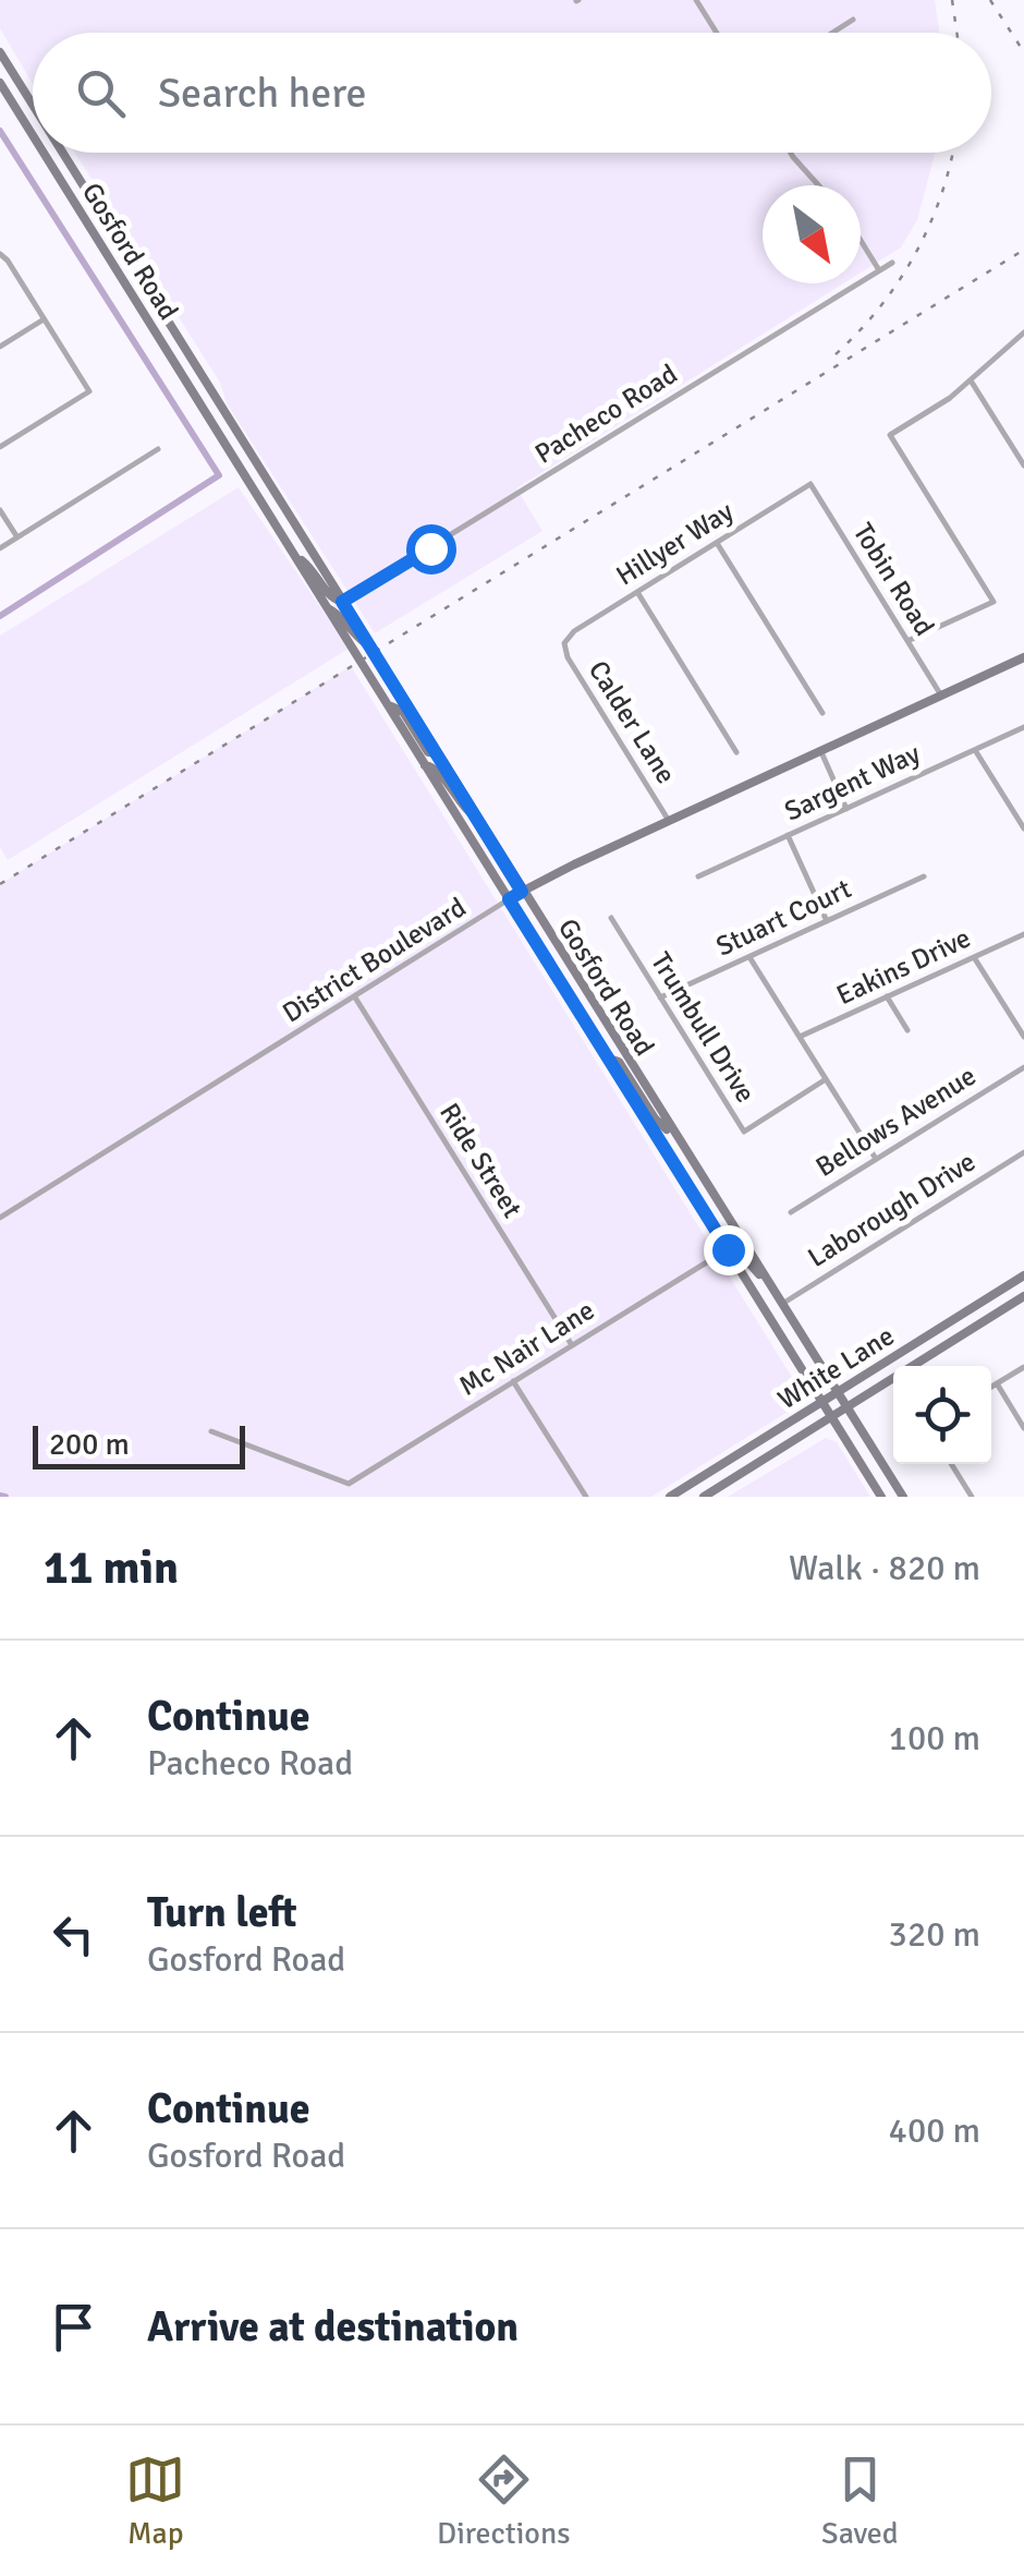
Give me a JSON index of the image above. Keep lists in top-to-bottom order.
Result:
{
  "streets": {
    "main road": ["Gosford Road", "District Boulevard", "White Lane"],
    "street": [
      "Pacheco Road",
      "Hillyer Way",
      "Tobin Road",
      "Calder Lane",
      "Sargent Way",
      "Stuart Court",
      "Eakins Drive",
      "Trumbull Drive",
      "Bellows Avenue",
      "Ride Street",
      "Laborough Drive",
      "Mc Nair Lane"
    ]
  },
  "crossings": [
    ["Gosford Road", "Pacheco Road"],
    ["Gosford Road", "District Boulevard"],
    ["Gosford Road", "Laborough Drive"],
    ["Gosford Road", "Mc Nair Lane"],
    ["Gosford Road", "White Lane"],
    ["Hillyer Way", "Tobin Road"],
    ["Hillyer Way", "Calder Lane"],
    ["Tobin Road", "District Boulevard"],
    ["Calder Lane", "District Boulevard"],
    ["Stuart Court", "Trumbull Drive"],
    ["District Boulevard", "Ride Street"],
    ["Ride Street", "Mc Nair Lane"]
  ],
  "scale_bar": "200 m",
  "north": "bottom right",
  "page": {
    "search": "Search here",
    "scale": "200 m",
    "heading": ["11 min", "Walk · 820 m"],
    "list": [
      ["Continue", "Pacheco Road", "100 m"],
      ["Turn left", "Gosford Road", "320 m"],
      ["Continue", "Gosford Road", "400 m"],
      "Arrive at destination"
    ],
    "nav": ["Map", "Directions", "Saved"]
  }
}
